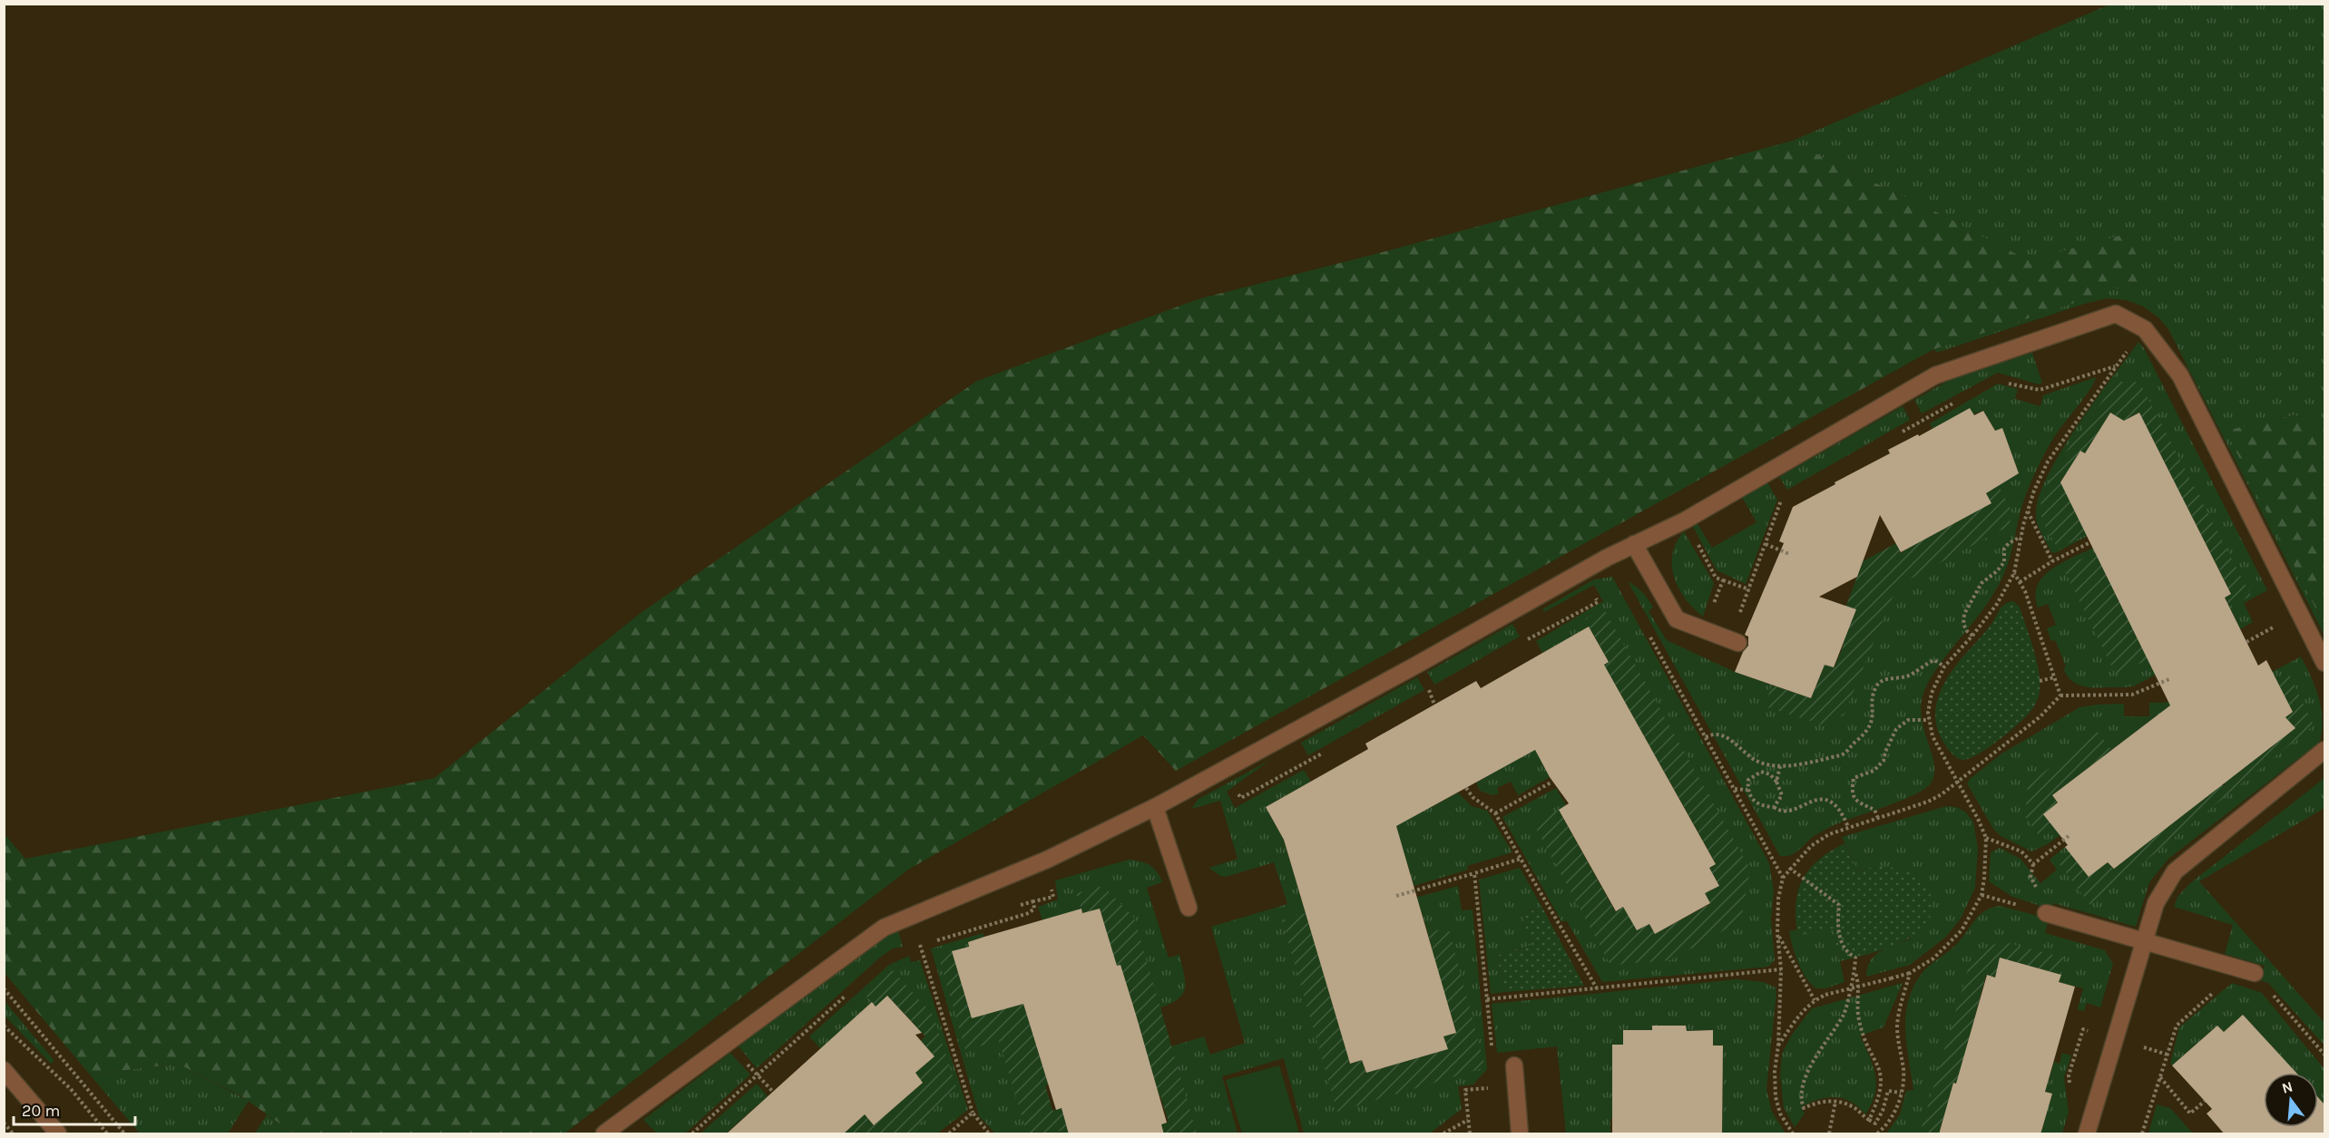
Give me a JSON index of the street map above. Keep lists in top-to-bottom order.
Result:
{
  "scale_bar": "20 m",
  "north": "top"
}
